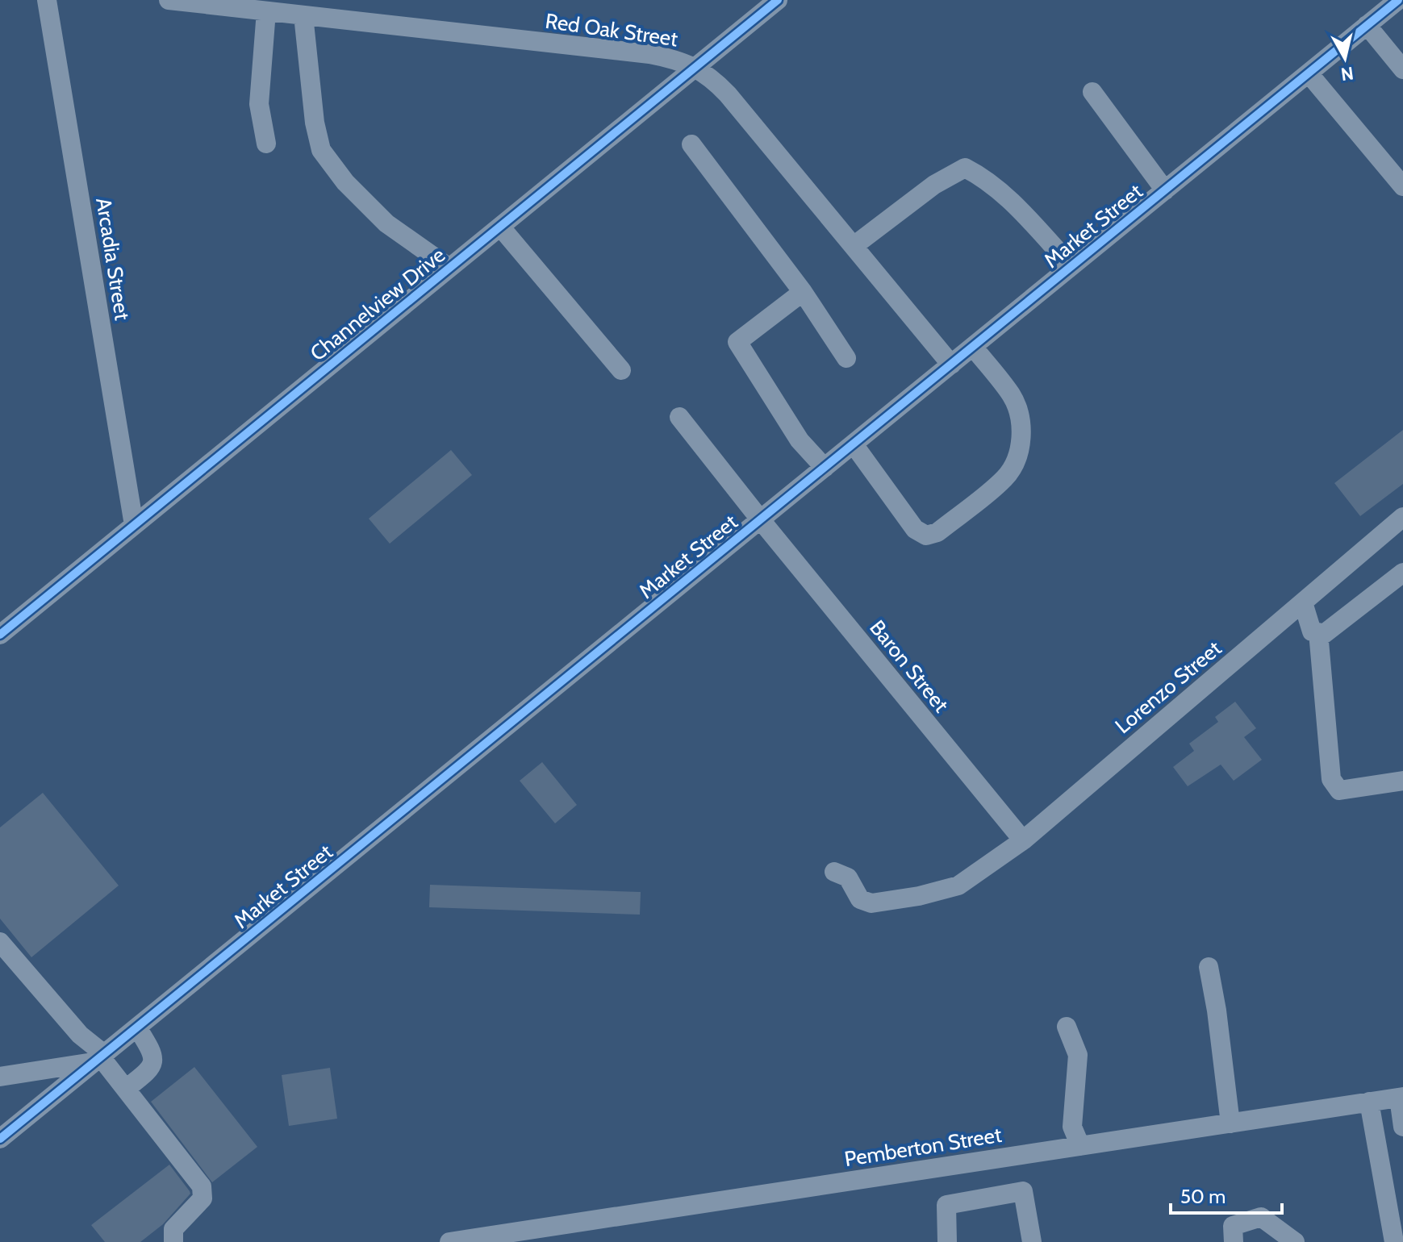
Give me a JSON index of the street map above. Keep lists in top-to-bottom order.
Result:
{
  "streets": {
    "street": [
      "Red Oak Street",
      "Market Street",
      "Arcadia Street",
      "Channelview Drive",
      "Baron Street",
      "Lorenzo Street",
      "Pemberton Street"
    ]
  },
  "crossings": [
    ["Red Oak Street", "Market Street"],
    ["Red Oak Street", "Channelview Drive"],
    ["Market Street", "Baron Street"],
    ["Arcadia Street", "Channelview Drive"],
    ["Baron Street", "Lorenzo Street"]
  ],
  "scale_bar": "50 m",
  "north": "bottom"
}
